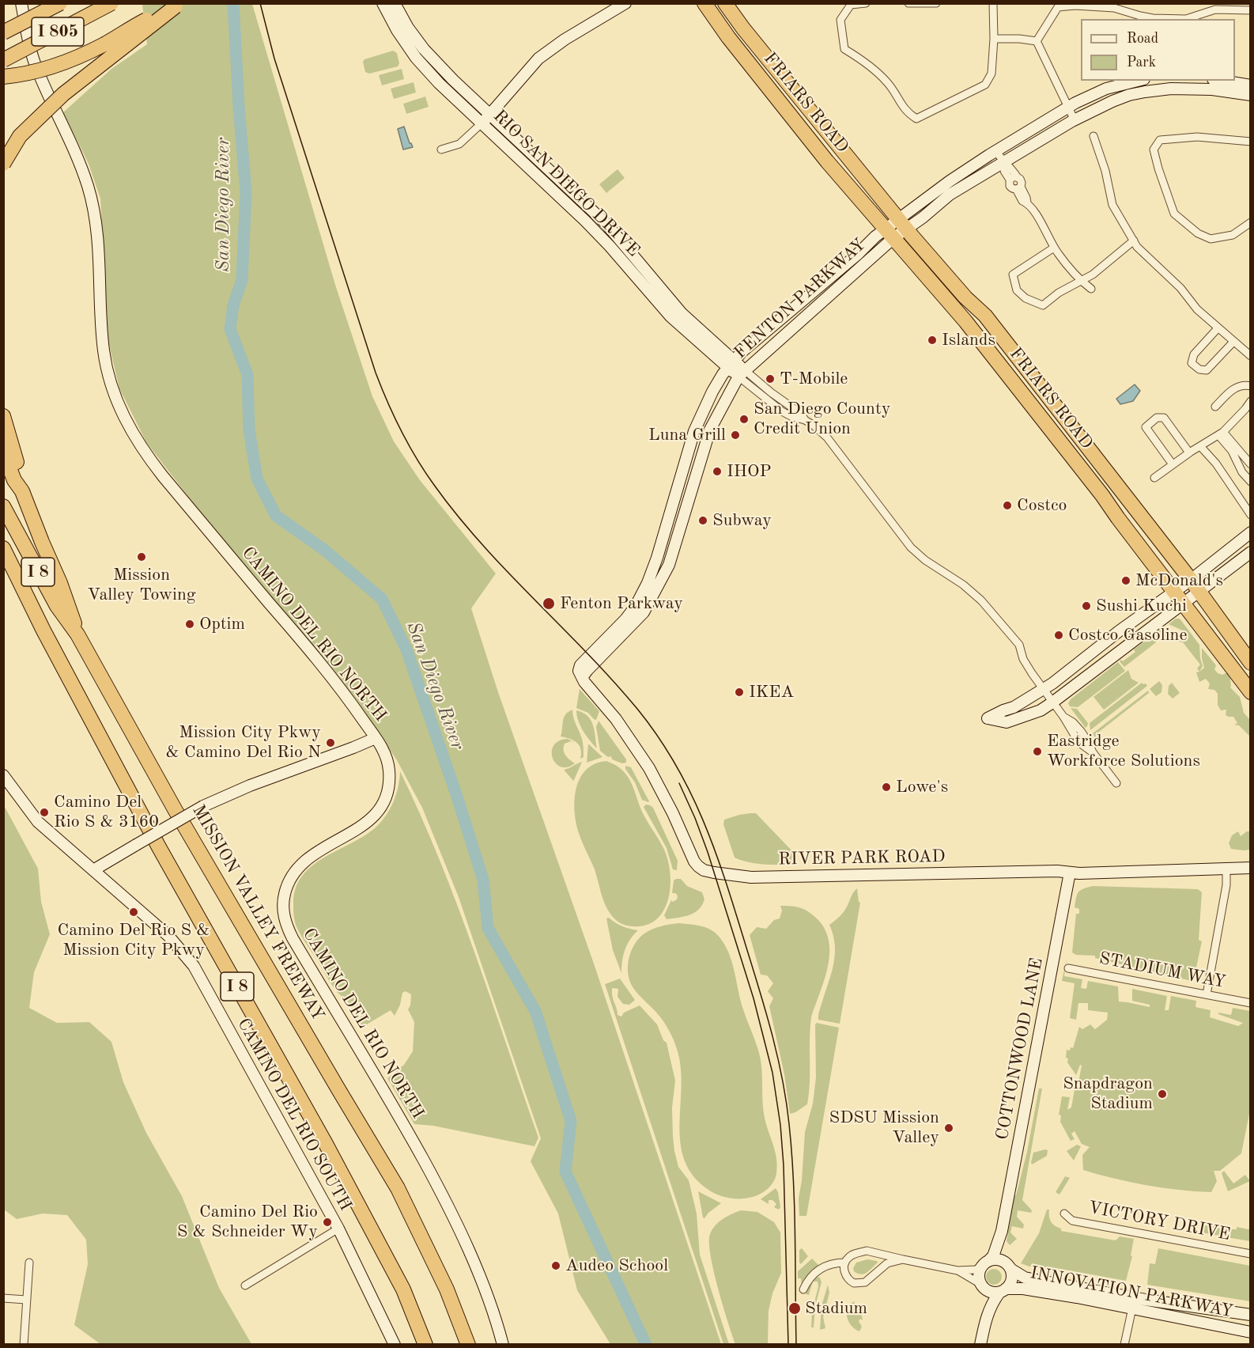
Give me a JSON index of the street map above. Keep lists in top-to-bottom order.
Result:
{
  "streets": {
    "highway": [
      "I 805",
      "FRIARS ROAD",
      "I 8",
      "MISSION VALLEY FREEWAY"
    ],
    "street": [
      "RIO SAN DIEGO DRIVE",
      "FENTON PARKWAY",
      "CAMINO DEL RIO NORTH",
      "RIVER PARK ROAD",
      "STADIUM WAY",
      "COTTONWOOD LANE",
      "CAMINO DEL RIO SOUTH",
      "VICTORY DRIVE",
      "INNOVATION PARKWAY"
    ]
  },
  "crossings": [
    ["FRIARS ROAD", "FENTON PARKWAY"],
    ["RIO SAN DIEGO DRIVE", "FENTON PARKWAY"],
    ["FENTON PARKWAY", "RIVER PARK ROAD"],
    ["RIVER PARK ROAD", "COTTONWOOD LANE"],
    ["COTTONWOOD LANE", "INNOVATION PARKWAY"]
  ],
  "water": ["San Diego River"],
  "places": [
    "Islands",
    "T-Mobile",
    "San Diego County Credit Union",
    "Luna Grill",
    "IHOP",
    "Costco",
    "Subway",
    "Mission Valley Towing",
    "McDonald's",
    "Fenton Parkway",
    "Sushi Kuchi",
    "Optim",
    "Costco Gasoline",
    "IKEA",
    "Mission City Pkwy & Camino Del Rio N",
    "Eastridge Workforce Solutions",
    "Lowe's",
    "Camino Del Rio S & 3160",
    "Camino Del Rio S & Mission City Pkwy",
    "Snapdragon Stadium",
    "SDSU Mission Valley",
    "Camino Del Rio S & Schneider Wy",
    "Audeo School",
    "Stadium"
  ],
  "legend": ["Road", "Park"]
}
